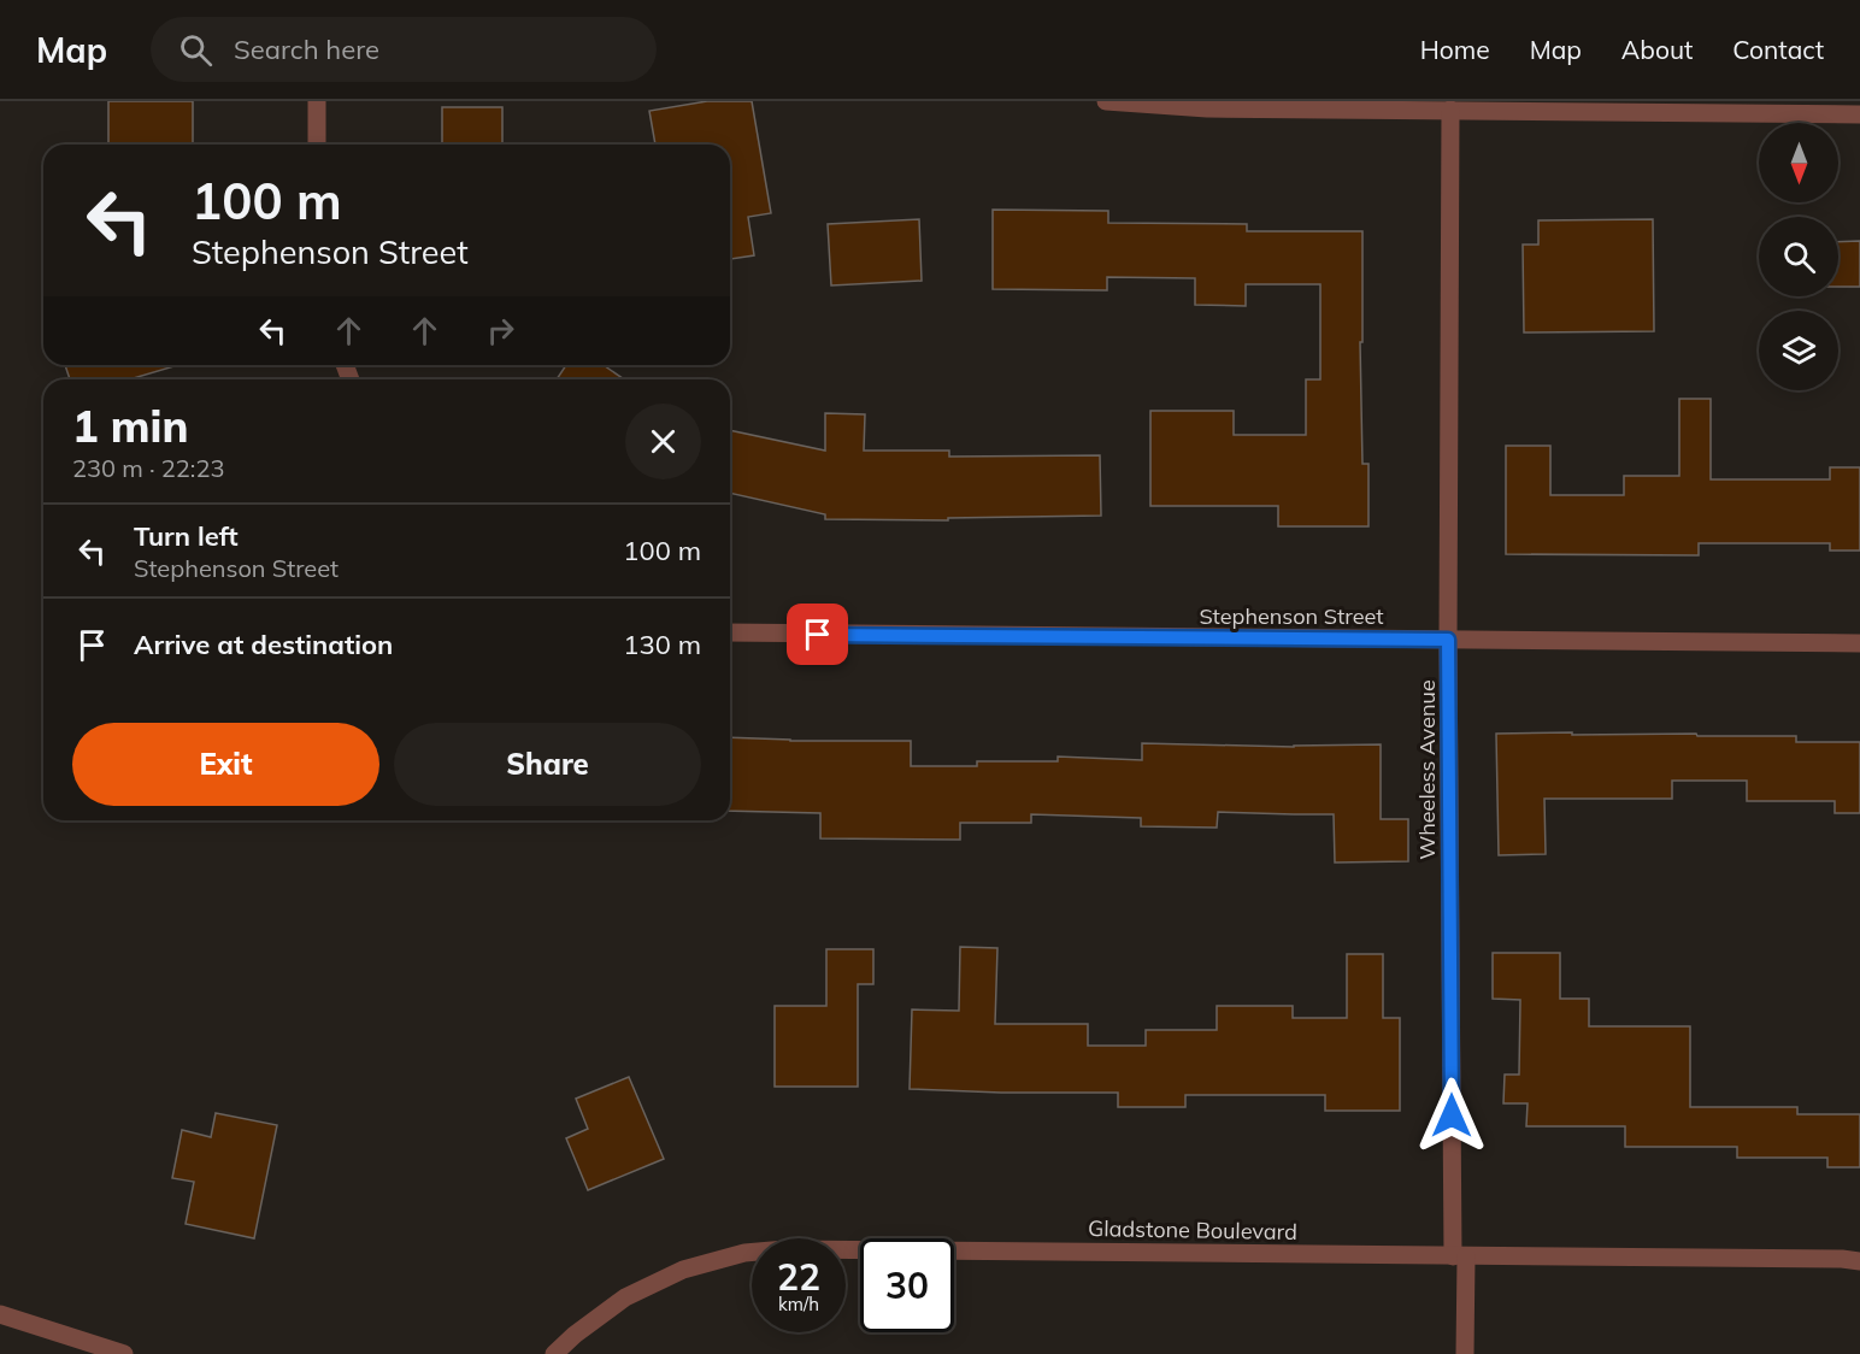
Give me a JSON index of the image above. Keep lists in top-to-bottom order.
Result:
{
  "streets": {
    "street": ["Stephenson Street", "Wheeless Avenue", "Gladstone Boulevard"]
  },
  "crossings": [
    ["Stephenson Street", "Wheeless Avenue"],
    ["Wheeless Avenue", "Gladstone Boulevard"]
  ],
  "north": "bottom",
  "page": {
    "header": "Map",
    "search": "Search here",
    "nav": [
      "Home",
      "Map",
      "About",
      "Contact"
    ],
    "turn": ["100 m", "Stephenson Street"],
    "heading": ["1 min", "230 m · 22:23"],
    "list": [
      {
        "name": "Turn left",
        "note": "Stephenson Street",
        "value": "100 m"
      },
      {
        "name": "Arrive at destination",
        "value": "130 m"
      }
    ],
    "buttons": ["Exit", "Share"],
    "speed": "22 km/h",
    "limit": "30"
  }
}
